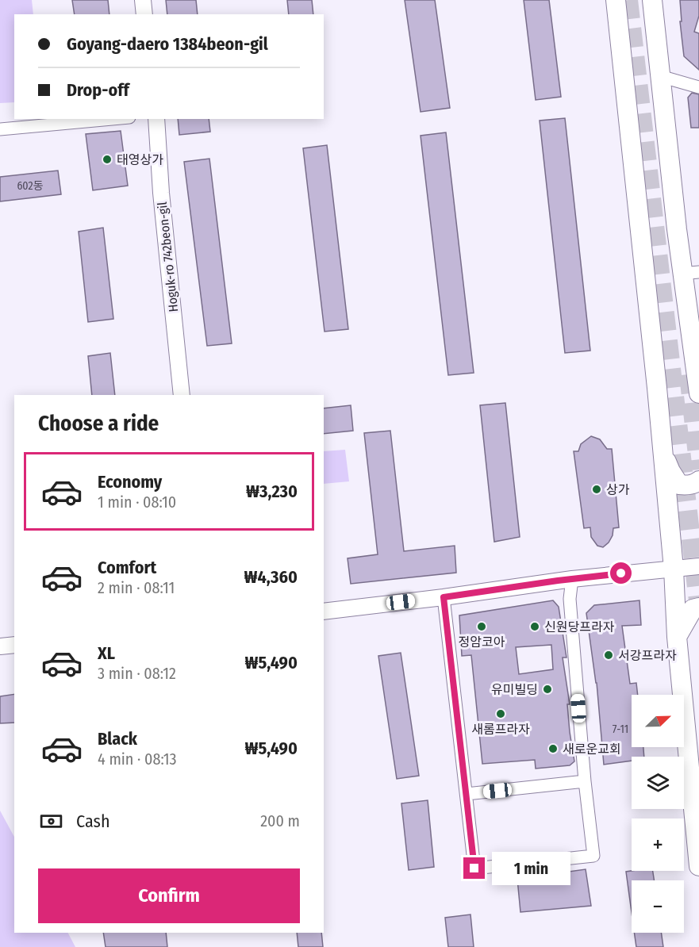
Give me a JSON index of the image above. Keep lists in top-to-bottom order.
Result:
{
  "streets": {
    "street": ["Hoguk-ro 742beon-gil"]
  },
  "places": [
    "태영상가",
    "상가",
    "정암코아",
    "신원당프라자",
    "서강프라자",
    "유미빌딩",
    "새롬프라자",
    "새로운교회"
  ],
  "house_numbers": ["602동", "7-11"],
  "north": "top right",
  "page": {
    "banner": ["Goyang-daero 1384beon-gil", "Drop-off"],
    "heading": "Choose a ride",
    "list": [
      {
        "name": "Economy",
        "note": "1 min · 08:10",
        "value": "₩3,230"
      },
      {
        "name": "Comfort",
        "note": "2 min · 08:11",
        "value": "₩4,360"
      },
      {
        "name": "XL",
        "note": "3 min · 08:12",
        "value": "₩5,490"
      },
      {
        "name": "Black",
        "note": "4 min · 08:13",
        "value": "₩5,490"
      }
    ],
    "map_buttons": ["+", "−"],
    "pay": ["Cash", "200 m"],
    "bubble": "1 min",
    "buttons": "Confirm"
  }
}
